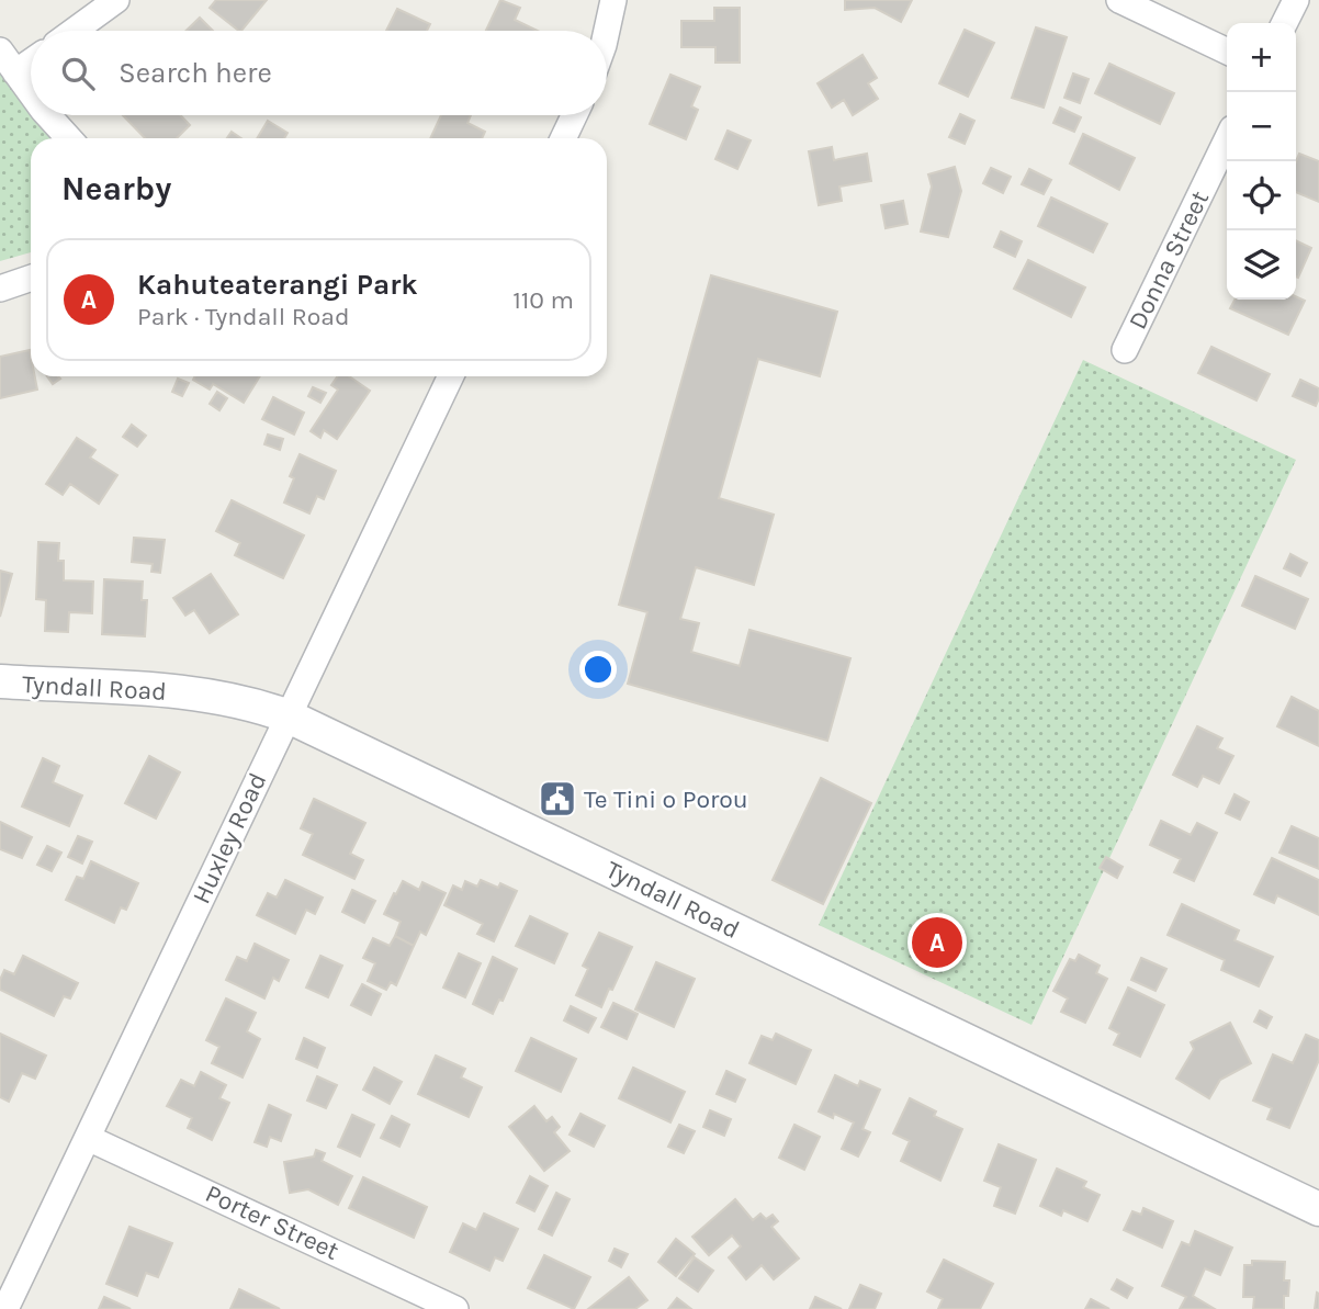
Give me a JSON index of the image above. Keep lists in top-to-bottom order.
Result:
{
  "streets": {
    "street": [
      "Donna Street",
      "Tyndall Road",
      "Huxley Road",
      "Porter Street"
    ]
  },
  "crossings": [
    ["Tyndall Road", "Huxley Road"],
    ["Huxley Road", "Porter Street"]
  ],
  "places": {
    "public building": ["Te Tini o Porou"]
  },
  "page": {
    "map_buttons": ["+", "−"],
    "search": "Search here",
    "heading": "Nearby",
    "list": [
      {
        "mark": "A",
        "name": "Kahuteaterangi Park",
        "note": "Park · Tyndall Road",
        "value": "110 m"
      }
    ],
    "pins": "A"
  }
}
